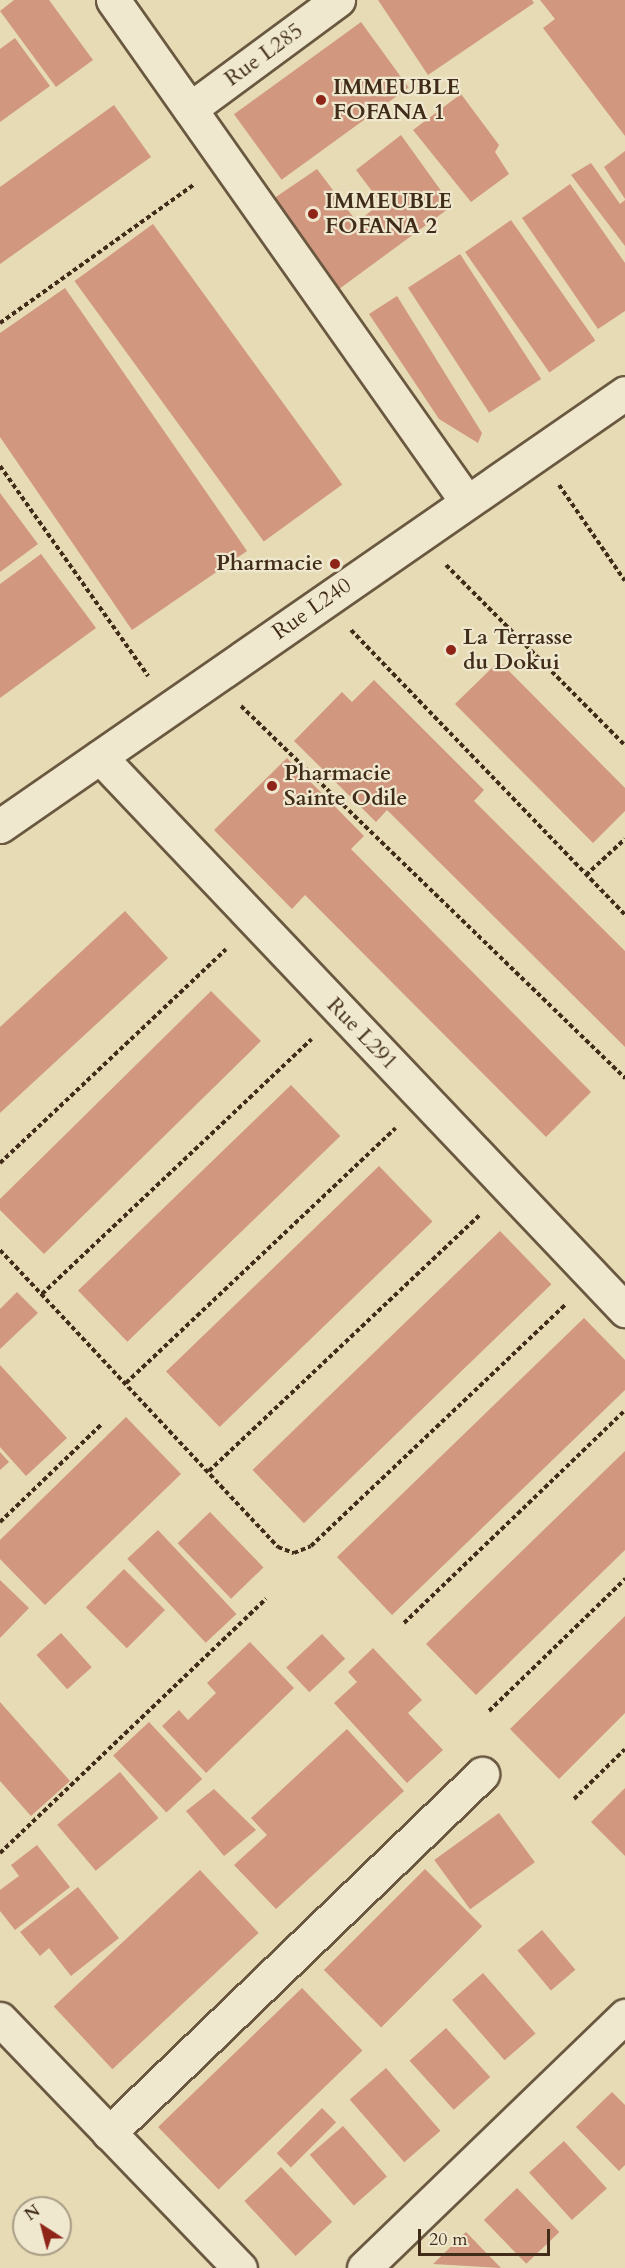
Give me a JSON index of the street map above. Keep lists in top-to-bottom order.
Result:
{
  "streets": {
    "street": ["Rue L285", "Rue L240", "Rue L291"]
  },
  "crossings": [
    ["Rue L240", "Rue L291"]
  ],
  "places": [
    "IMMEUBLE FOFANA 1",
    "IMMEUBLE FOFANA 2",
    "Pharmacie",
    "La Terrasse du Dokui",
    "Pharmacie Sainte Odile"
  ],
  "scale_bar": "20 m",
  "north": "top left"
}
